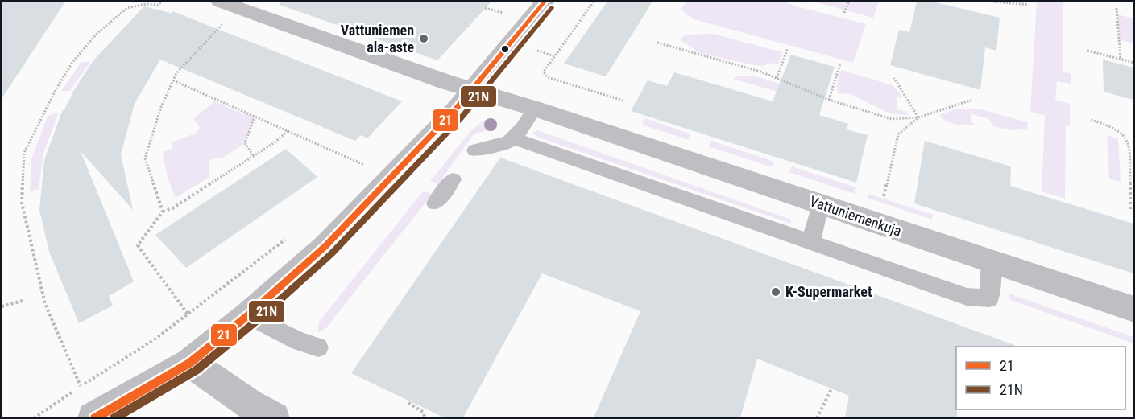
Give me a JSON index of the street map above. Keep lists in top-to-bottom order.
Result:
{
  "streets": {
    "street": ["Vattuniemenkuja"]
  },
  "places": ["Vattuniemen ala-aste", "K-Supermarket"],
  "lines": ["transit line 21", "transit line 21N"],
  "legend": ["21", "21N"]
}
